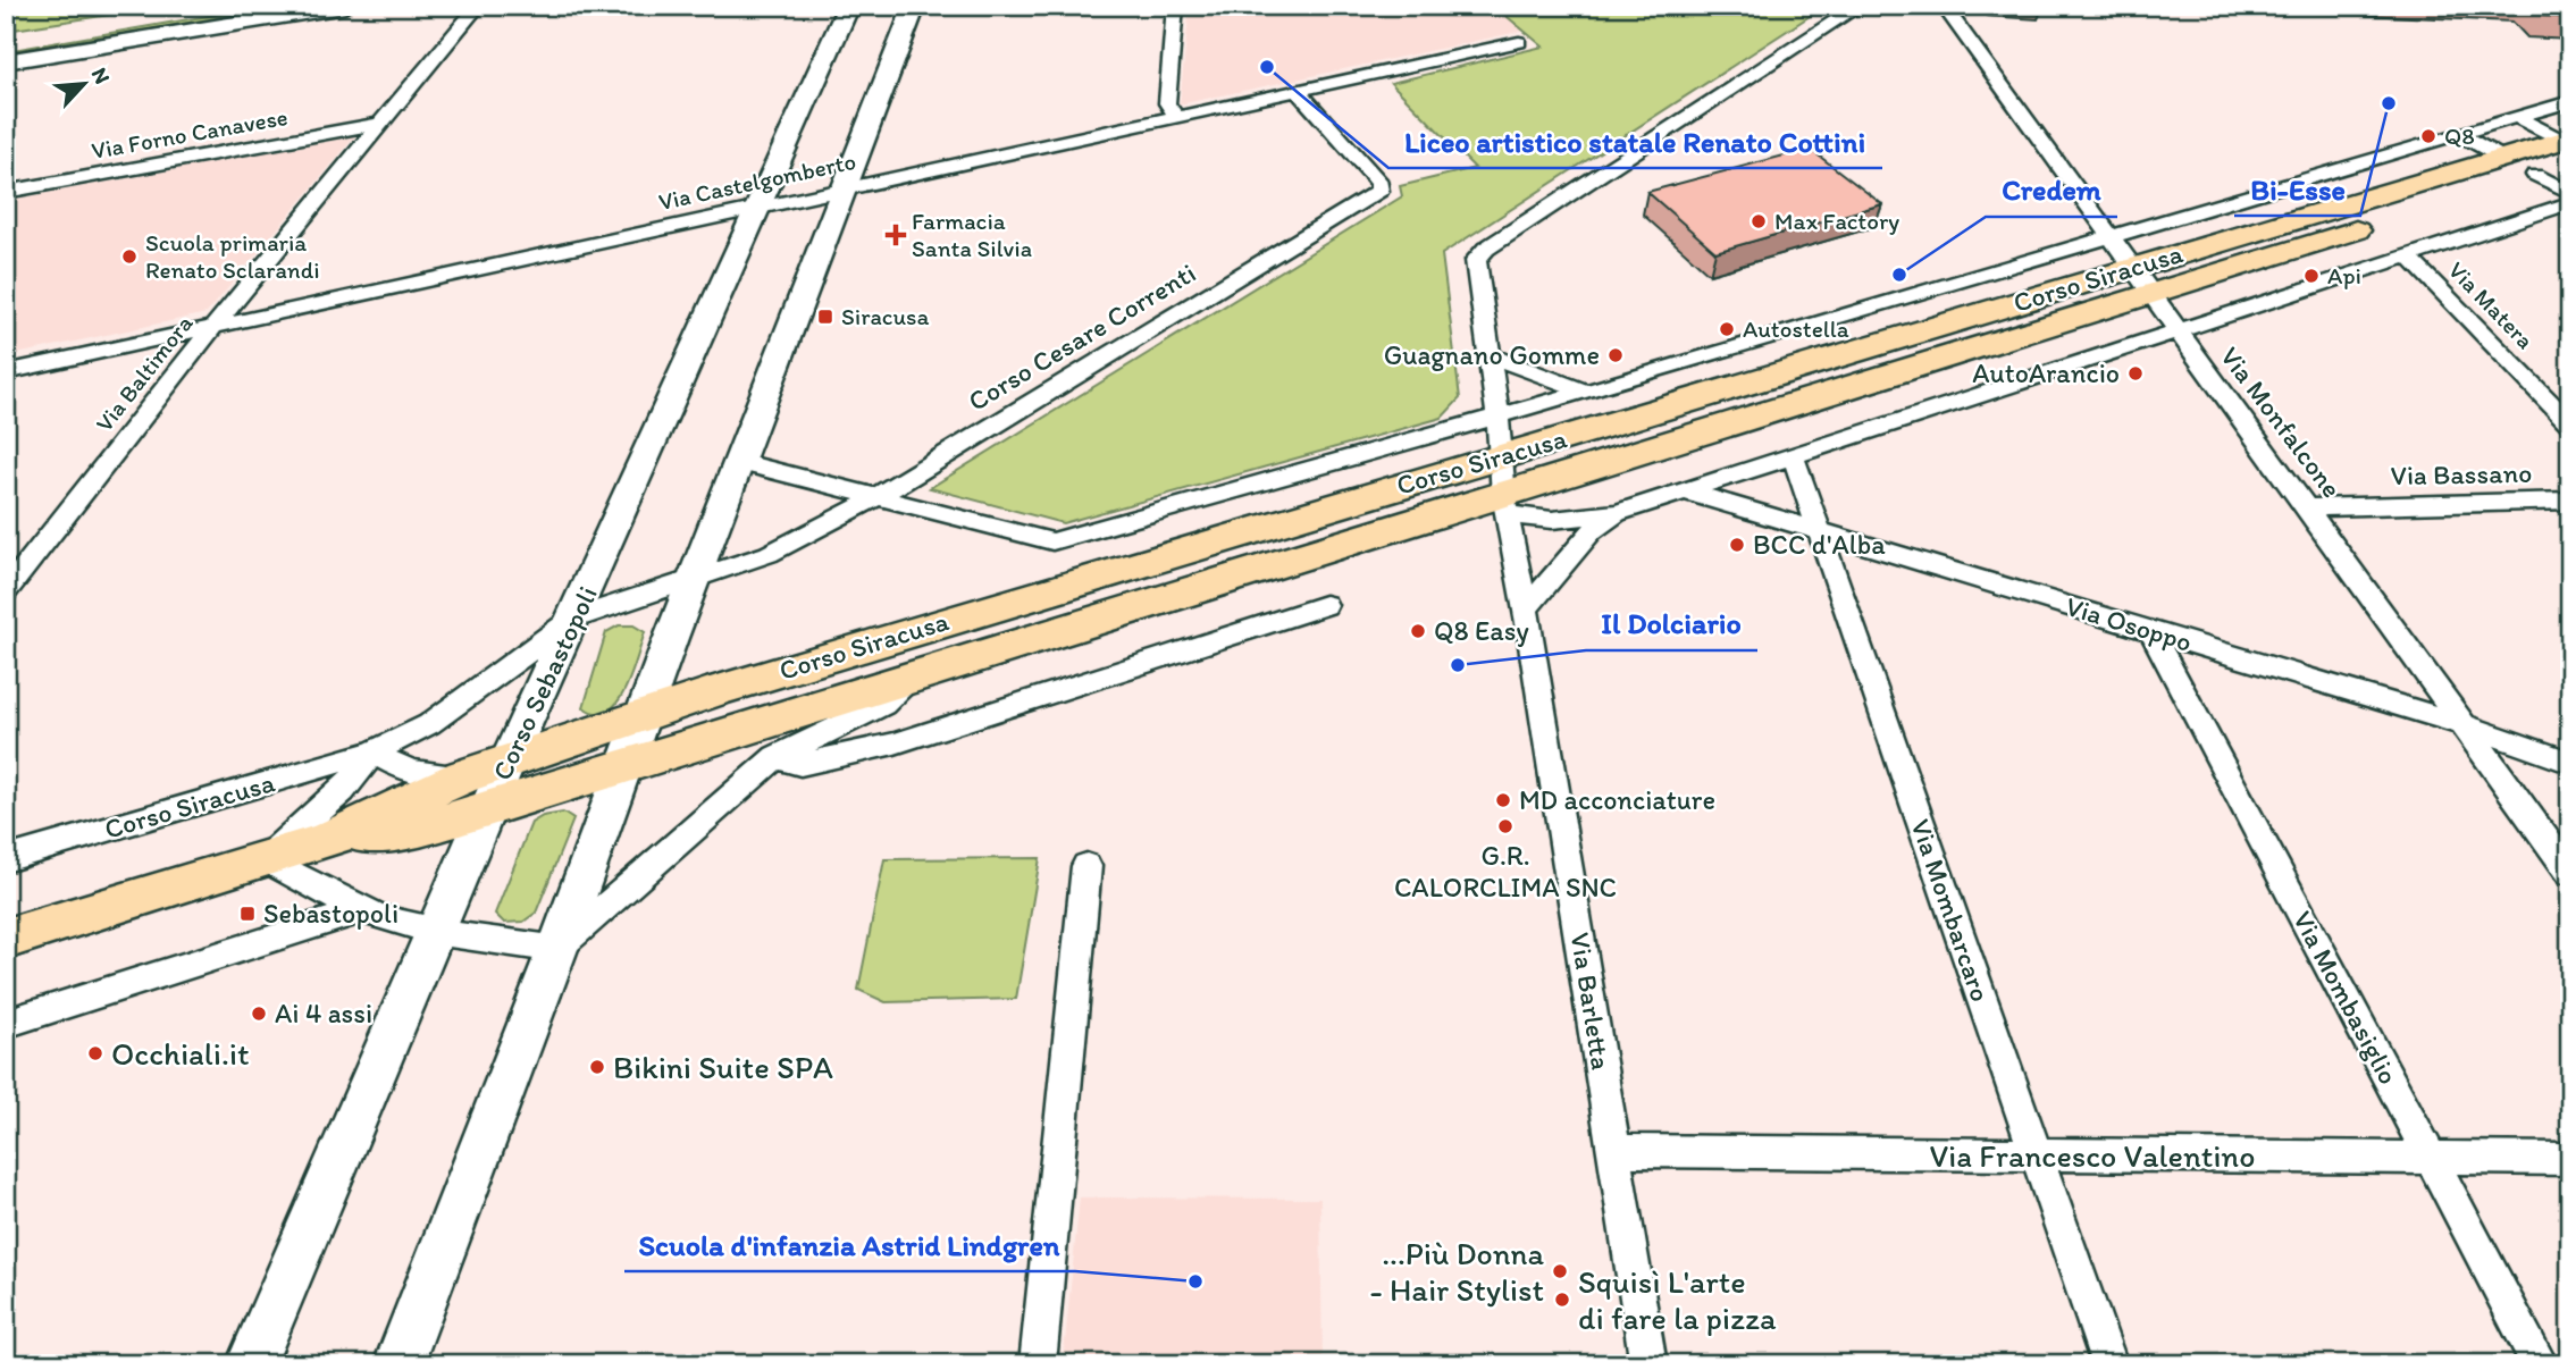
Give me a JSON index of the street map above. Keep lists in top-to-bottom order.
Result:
{
  "streets": {
    "main road": ["Corso Siracusa", "Corso Sebastopoli"],
    "street": [
      "Via Forno Canavese",
      "Via Castelgomberto",
      "Via Matera",
      "Corso Cesare Correnti",
      "Via Baltimora",
      "Via Monfalcone",
      "Via Bassano",
      "Via Osoppo",
      "Via Mombarcaro",
      "Via Mombasiglio",
      "Via Barletta",
      "Via Francesco Valentino"
    ]
  },
  "crossings": [
    ["Via Forno Canavese", "Via Baltimora"],
    ["Via Castelgomberto", "Corso Cesare Correnti"],
    ["Via Castelgomberto", "Via Baltimora"],
    ["Via Castelgomberto", "Corso Sebastopoli"],
    ["Corso Siracusa", "Via Matera"],
    ["Corso Siracusa", "Corso Cesare Correnti"],
    ["Corso Siracusa", "Via Monfalcone"],
    ["Corso Siracusa", "Via Osoppo"],
    ["Corso Siracusa", "Corso Sebastopoli"],
    ["Corso Siracusa", "Via Mombarcaro"],
    ["Corso Siracusa", "Via Barletta"],
    ["Via Monfalcone", "Via Bassano"],
    ["Via Monfalcone", "Via Osoppo"],
    ["Via Osoppo", "Via Mombarcaro"],
    ["Via Osoppo", "Via Mombasiglio"],
    ["Via Mombarcaro", "Via Francesco Valentino"],
    ["Via Mombasiglio", "Via Francesco Valentino"],
    ["Via Barletta", "Via Francesco Valentino"]
  ],
  "places": {
    "other": [
      "Liceo artistico statale Renato Cottini",
      "Bi-Esse",
      "Q8",
      "Max Factory",
      "Scuola primaria Renato Sclarandi",
      "Credem",
      "Api",
      "Autostella",
      "Guagnano Gomme",
      "AutoArancio",
      "BCC d'Alba",
      "Q8 Easy",
      "Il Dolciario",
      "MD acconciature",
      "G.R. CALORCLIMA SNC",
      "Ai 4 assi",
      "Occhiali.it",
      "Bikini Suite SPA",
      "...Più Donna - Hair Stylist",
      "Scuola d'infanzia Astrid Lindgren",
      "Squisì L'arte di fare la pizza"
    ],
    "health": ["Farmacia Santa Silvia"],
    "transit": ["Siracusa", "Sebastopoli"]
  },
  "north": "top right"
}
